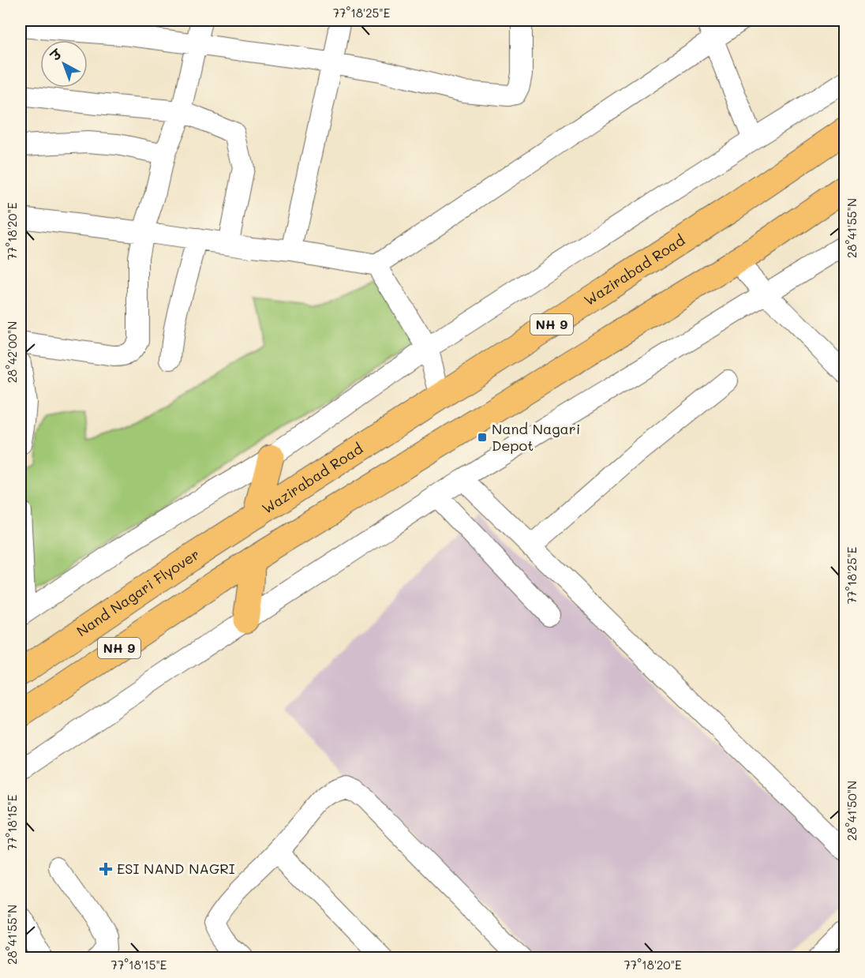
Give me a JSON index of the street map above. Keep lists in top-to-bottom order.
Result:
{
  "streets": {
    "highway": ["Wazirabad Road", "NH 9", "Nand Nagari Flyover"]
  },
  "crossings": [
    ["Wazirabad Road", "Nand Nagari Flyover"]
  ],
  "places": {
    "transit": ["Nand Nagari Depot"],
    "health": ["ESI NAND NAGRI"]
  },
  "north": "top left",
  "coordinates": [
    "77°18'25\"E",
    "28°41'55\"N",
    "77°18'20\"E",
    "28°42'00\"N",
    "28°41'50\"N",
    "77°18'15\"E"
  ]
}
